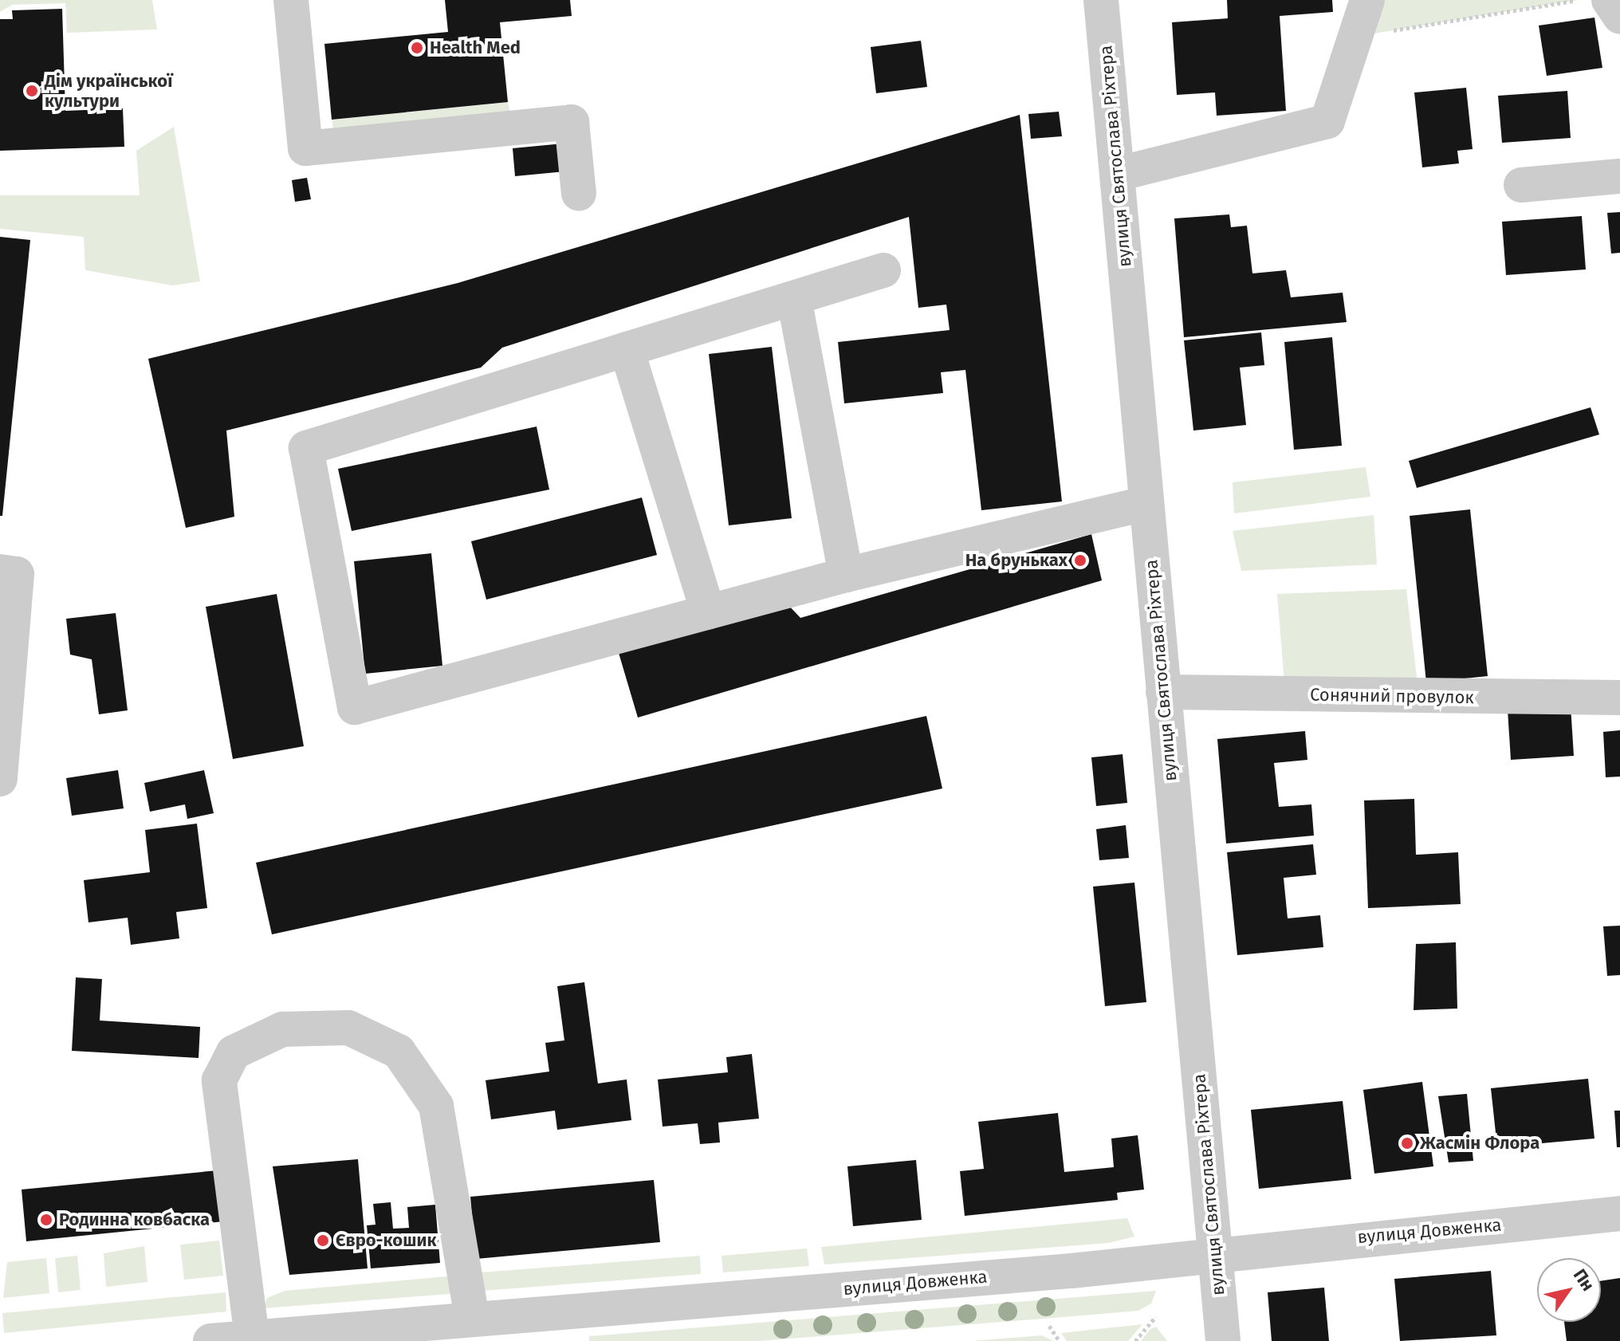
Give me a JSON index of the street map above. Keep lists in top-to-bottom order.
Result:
{
  "streets": {
    "street": ["вулиця Святослава Ріхтера", "Сонячний провулок", "вулиця Довженка"]
  },
  "crossings": [
    ["вулиця Святослава Ріхтера", "Сонячний провулок"],
    ["вулиця Святослава Ріхтера", "вулиця Довженка"]
  ],
  "places": [
    "Health Med",
    "Дім української культури",
    "На бруньках",
    "Жасмін Флора",
    "Родинна ковбаска",
    "Євро-кошик"
  ],
  "north": "top right"
}
